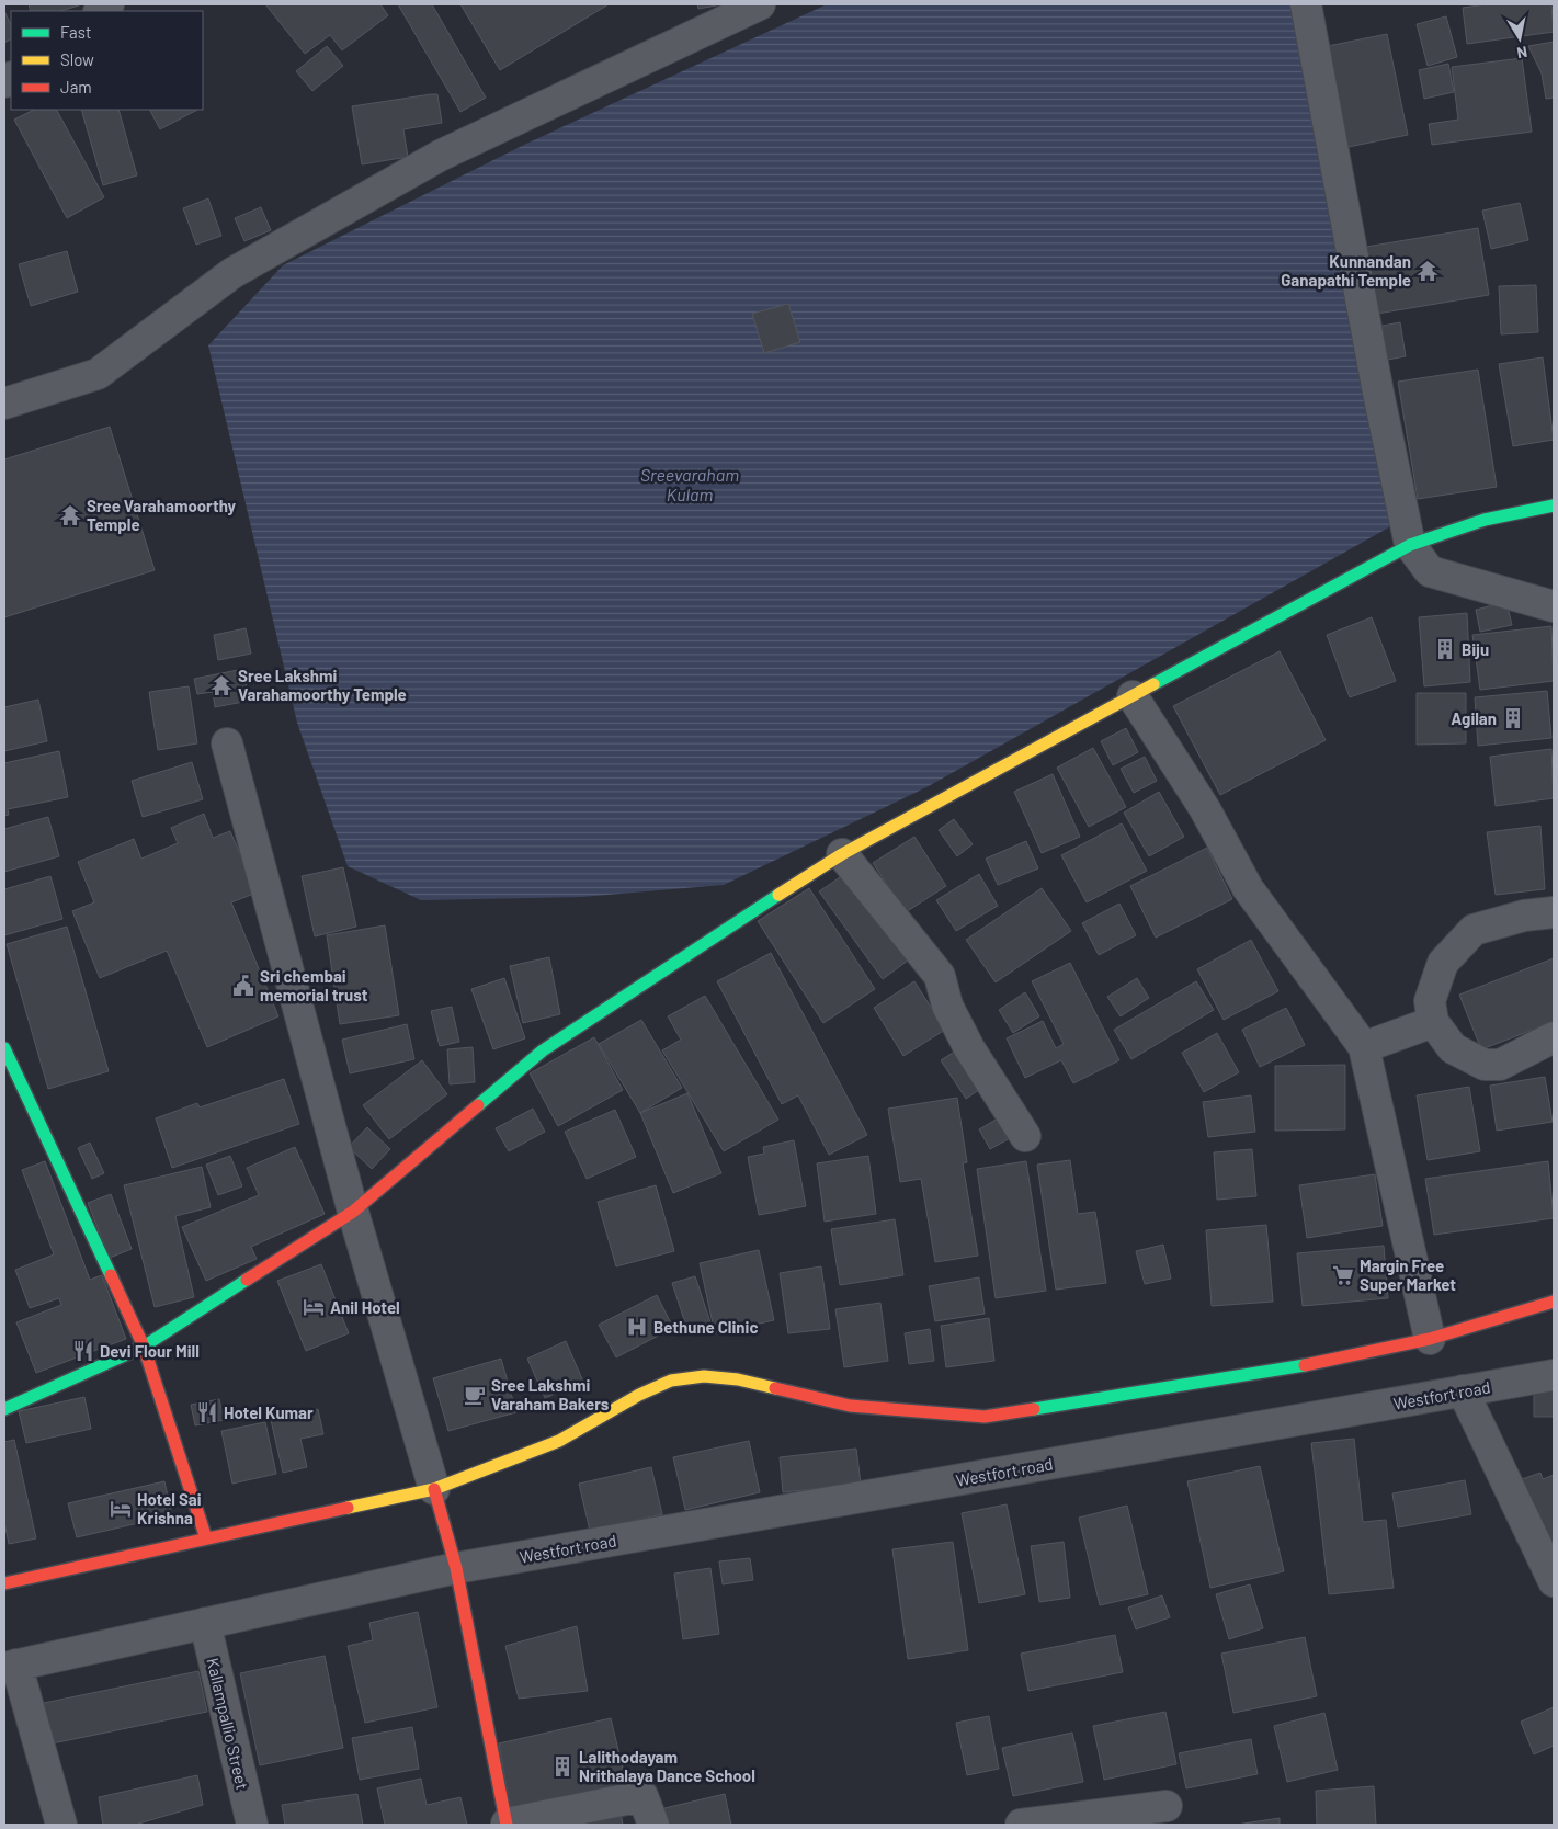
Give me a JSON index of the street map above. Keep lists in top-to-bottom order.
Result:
{
  "streets": {
    "street": ["Westfort road", "Kallampallio Street"]
  },
  "crossings": [
    ["Westfort road", "Kallampallio Street"]
  ],
  "water": ["Sreevaraham Kulam"],
  "places": {
    "temple": ["Kunnandan Ganapathi Temple", "Sree Varahamoorthy Temple", "Sree Lakshmi Varahamoorthy Temple"],
    "building": ["Biju", "Agilan", "Lalithodayam Nrithalaya Dance School"],
    "public building": ["Sri chembai memorial trust"],
    "supermarket": ["Margin Free Super Market"],
    "hotel": ["Anil Hotel", "Hotel Sai Krishna"],
    "hospital": ["Bethune Clinic"],
    "restaurant": ["Devi Flour Mill", "Hotel Kumar"],
    "cafe": ["Sree Lakshmi Varaham Bakers"]
  },
  "legend": ["Fast", "Slow", "Jam"],
  "north": "bottom"
}
